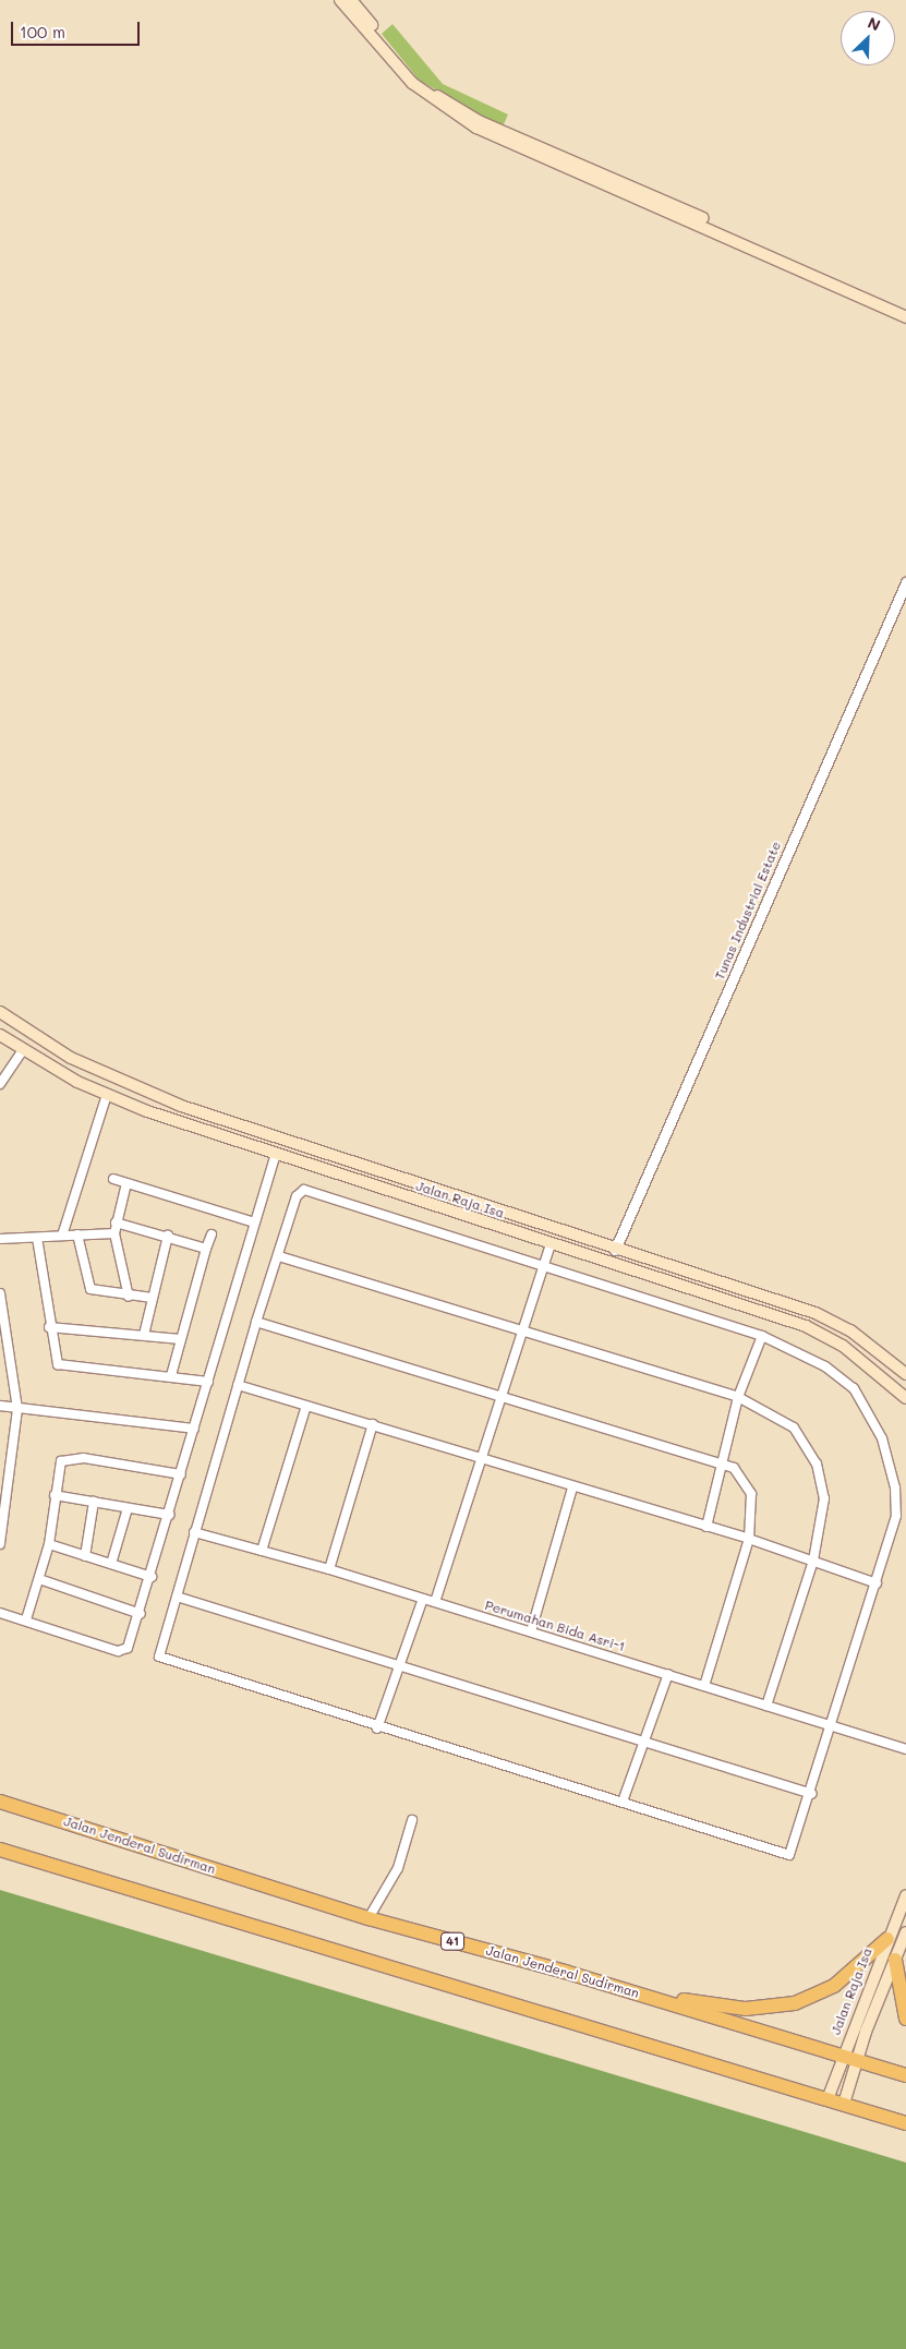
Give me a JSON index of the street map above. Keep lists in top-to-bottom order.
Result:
{
  "streets": {
    "highway": ["Jalan Jenderal Sudirman", "41"],
    "main road": ["Jalan Raja Isa"],
    "street": ["Tunas Industrial Estate", "Perumahan Bida Asri-1"]
  },
  "crossings": [
    ["Tunas Industrial Estate", "Jalan Raja Isa"],
    ["Jalan Raja Isa", "Jalan Jenderal Sudirman"]
  ],
  "scale_bar": "100 m",
  "north": "top right"
}
